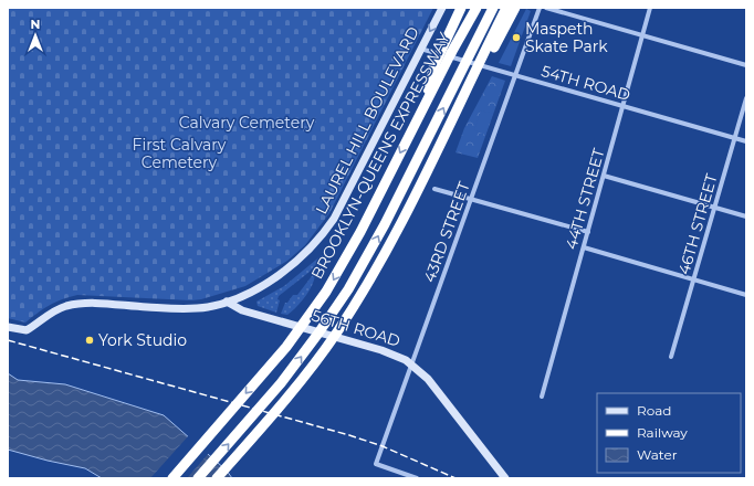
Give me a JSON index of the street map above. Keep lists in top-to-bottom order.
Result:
{
  "streets": {
    "highway": ["BROOKLYN-QUEENS EXPRESSWAY"],
    "main road": ["LAUREL HILL BOULEVARD", "56TH ROAD"],
    "street": [
      "54TH ROAD",
      "44TH STREET",
      "46TH STREET",
      "43RD STREET"
    ]
  },
  "crossings": [
    ["54TH ROAD", "LAUREL HILL BOULEVARD"],
    ["54TH ROAD", "44TH STREET"],
    ["54TH ROAD", "46TH STREET"],
    ["54TH ROAD", "43RD STREET"],
    ["LAUREL HILL BOULEVARD", "56TH ROAD"],
    ["43RD STREET", "56TH ROAD"]
  ],
  "parks": ["Calvary Cemetery", "First Calvary Cemetery"],
  "places": ["Maspeth Skate Park", "York Studio"],
  "legend": ["Road", "Railway", "Water"],
  "north": "top"
}
